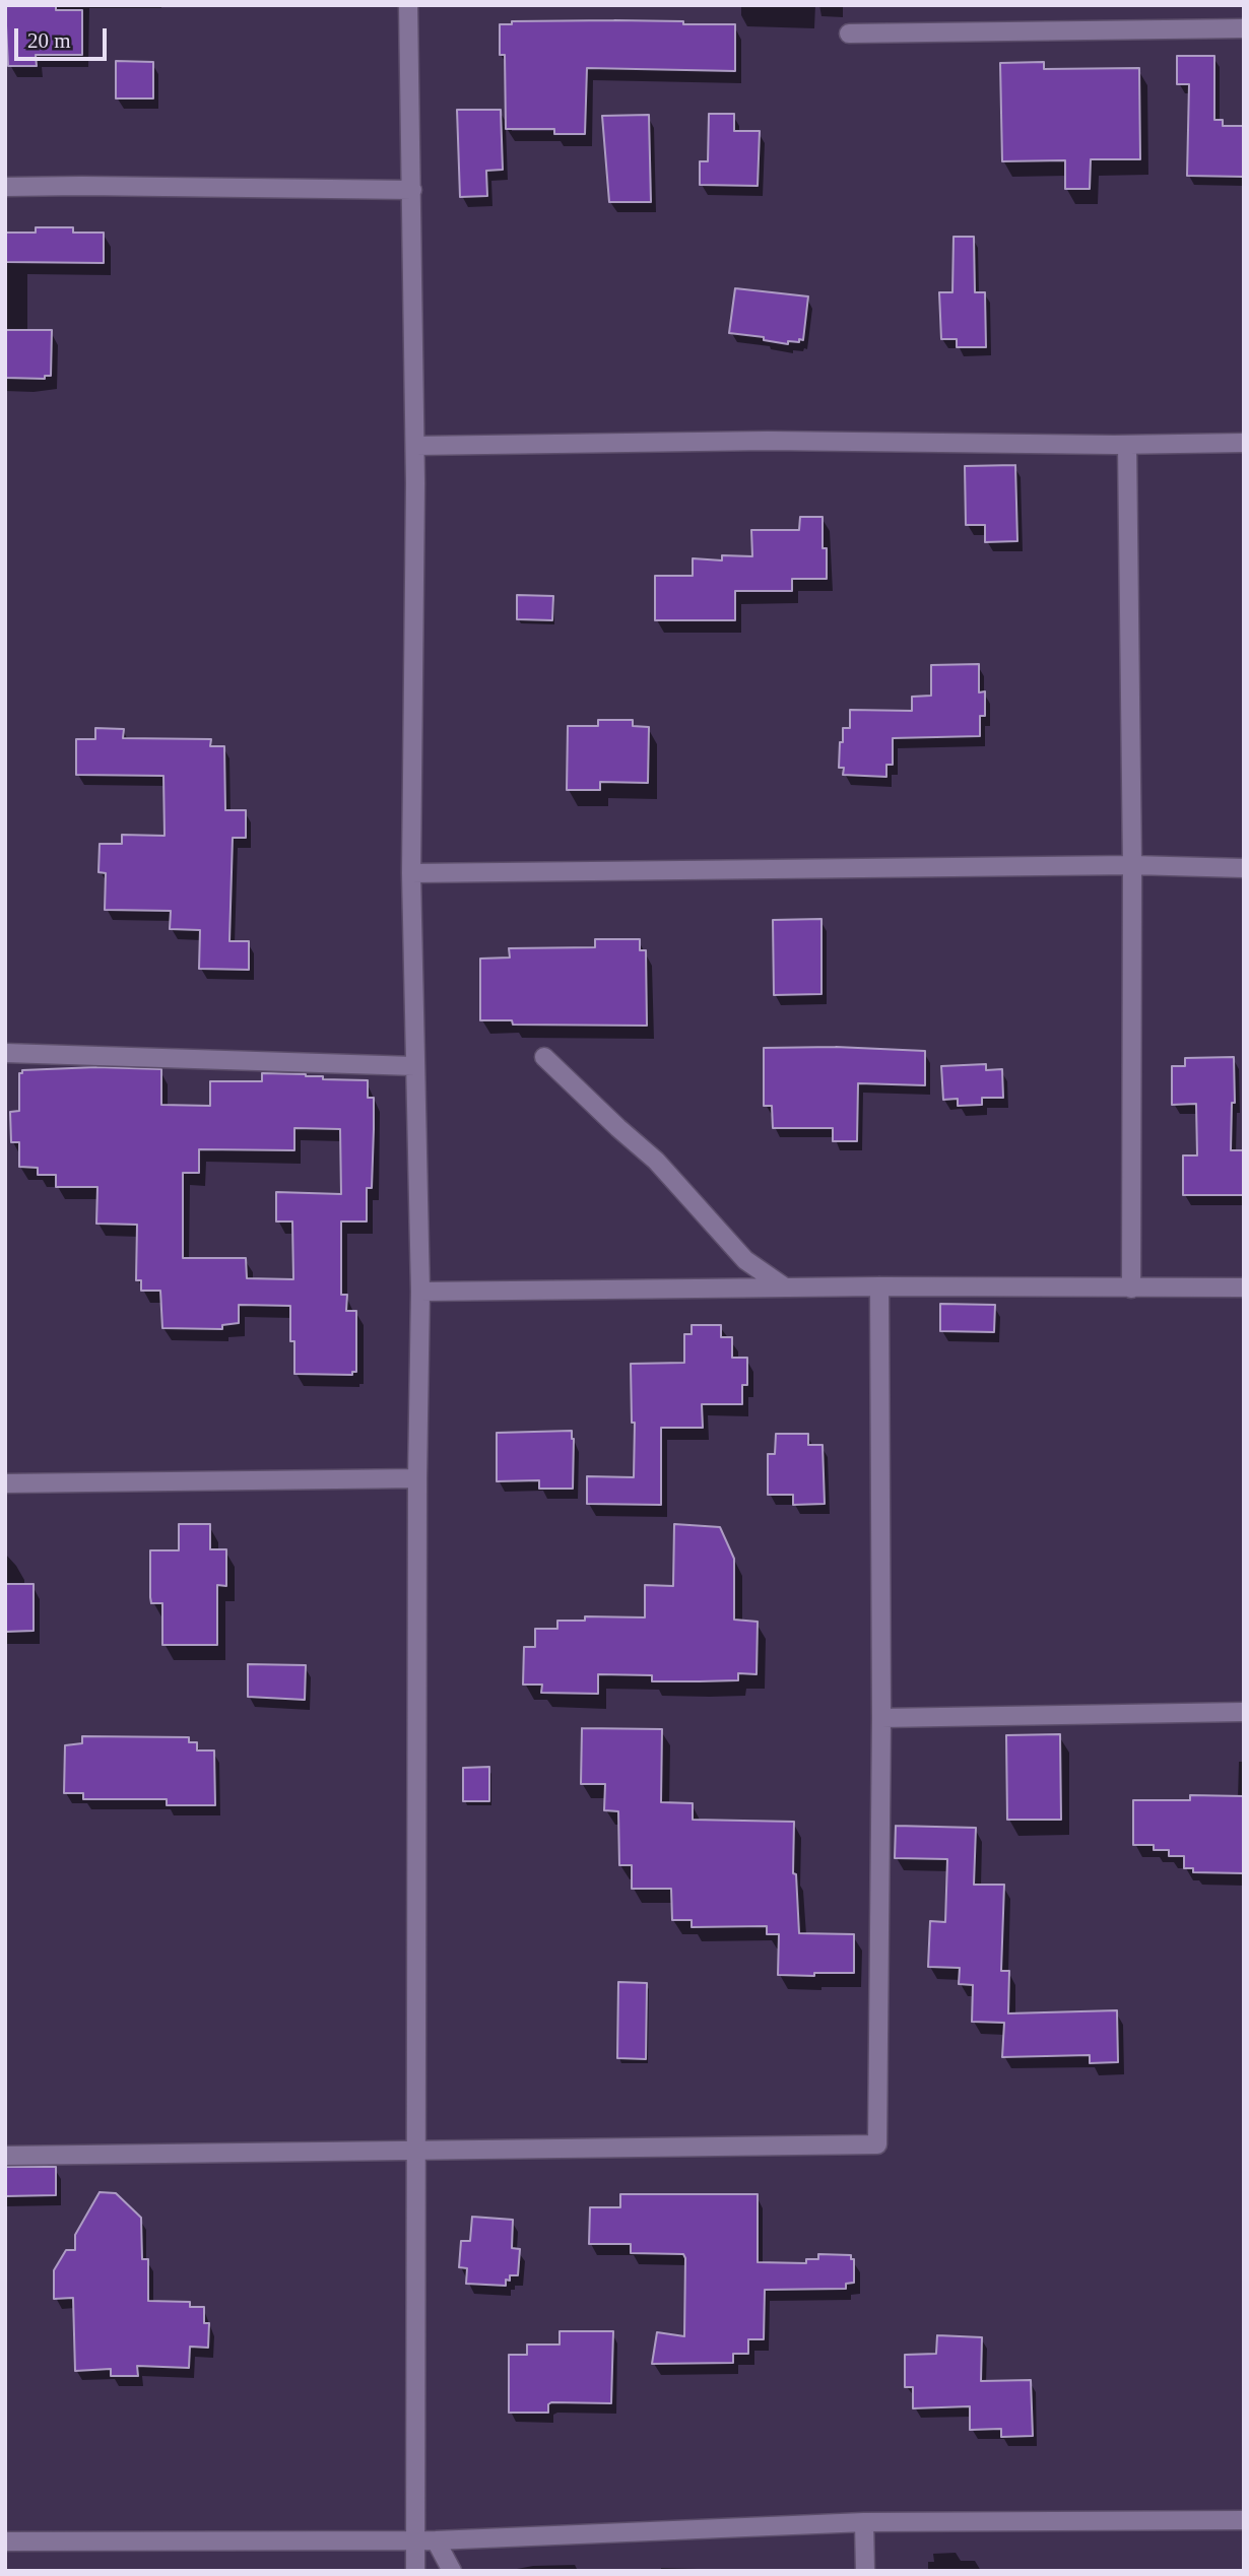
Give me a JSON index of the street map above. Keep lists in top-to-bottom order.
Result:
{
  "scale_bar": "20 m"
}
